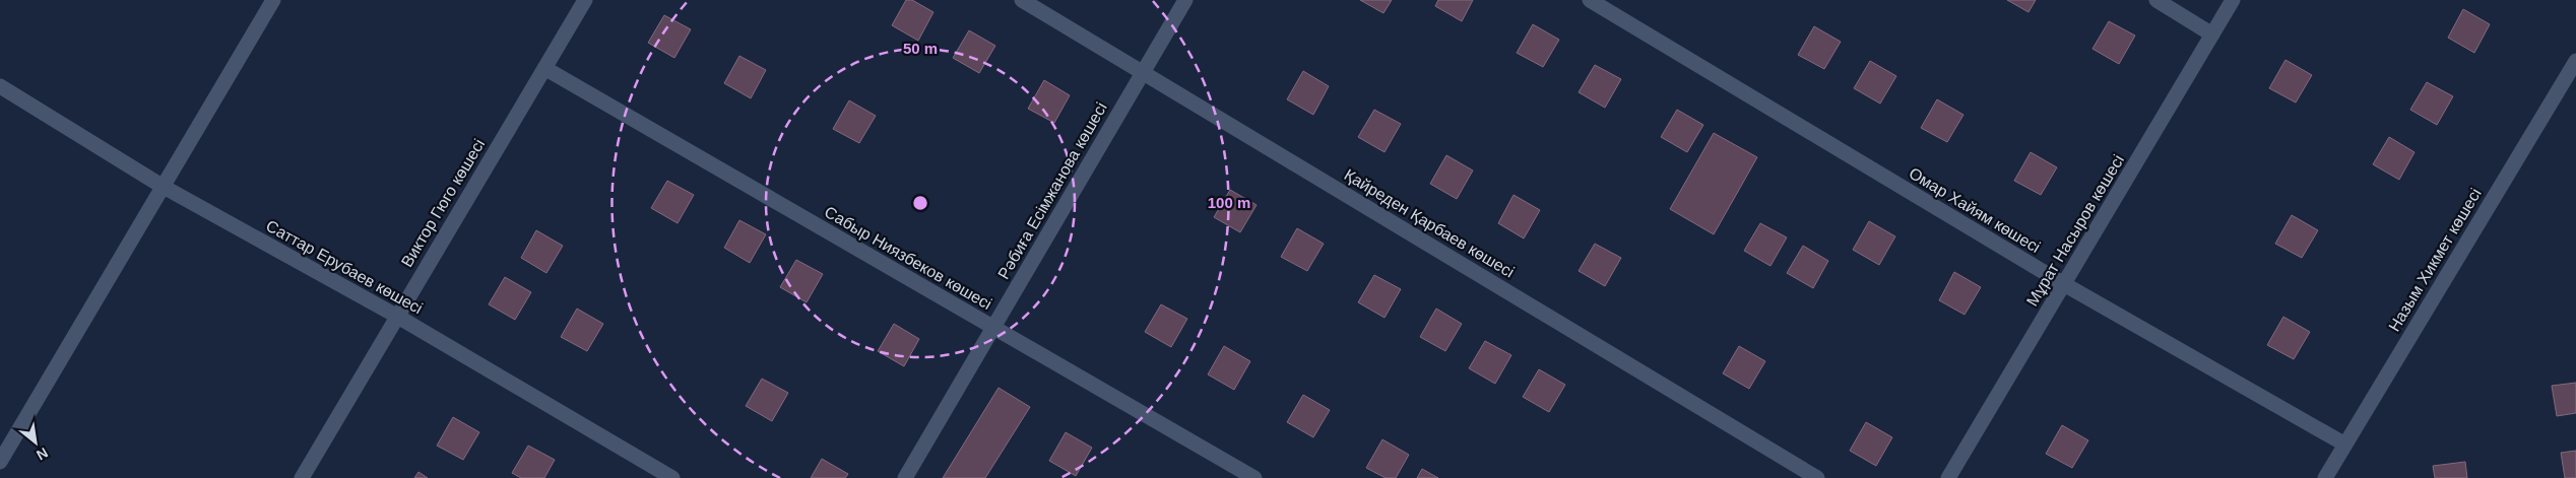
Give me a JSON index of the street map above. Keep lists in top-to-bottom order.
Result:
{
  "streets": {
    "street": [
      "Рәбиға Есімжанова көшесі",
      "Виктор Гюго көшесі",
      "Омар Хайям көшесі",
      "Қайреден Қарбаев көшесі",
      "Мұрат Насыров көшесі",
      "Сабыр Ниязбеков көшесі",
      "Назым Хикмет көшесі",
      "Саттар Ерубаев көшесі"
    ]
  },
  "crossings": [
    ["Рәбиға Есімжанова көшесі", "Қайреден Қарбаев көшесі"],
    ["Рәбиға Есімжанова көшесі", "Сабыр Ниязбеков көшесі"],
    ["Виктор Гюго көшесі", "Сабыр Ниязбеков көшесі"],
    ["Виктор Гюго көшесі", "Саттар Ерубаев көшесі"],
    ["Омар Хайям көшесі", "Мұрат Насыров көшесі"],
    ["Омар Хайям көшесі", "Назым Хикмет көшесі"]
  ],
  "north": "bottom right",
  "rings": ["50 m", "100 m"]
}
